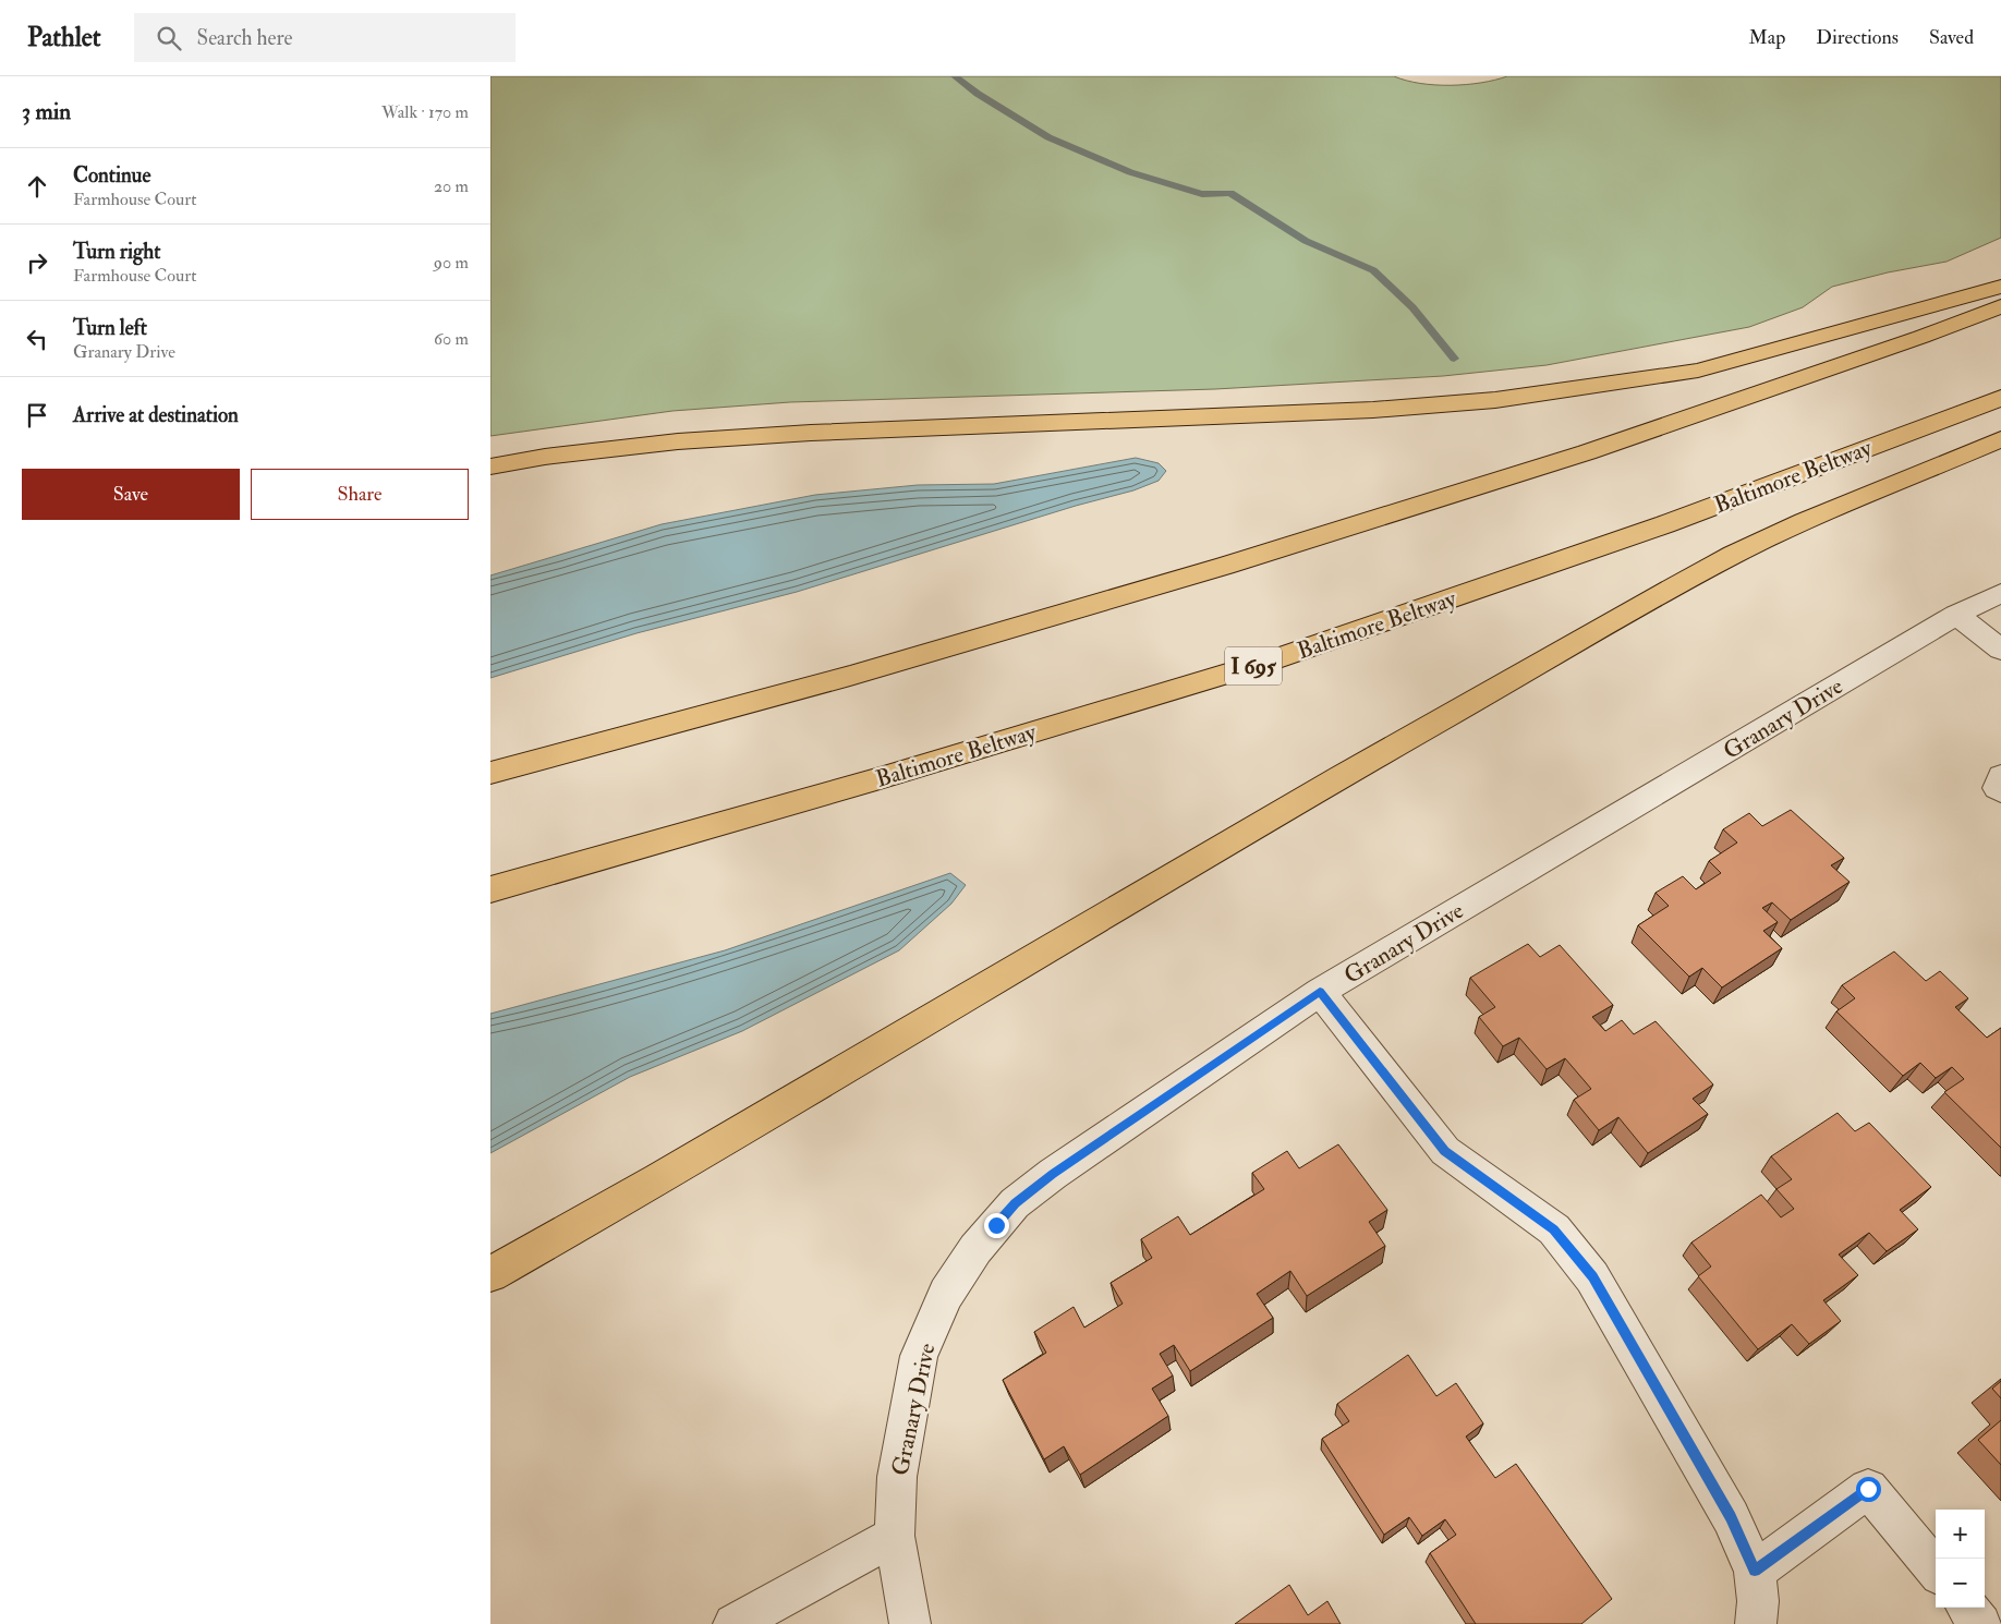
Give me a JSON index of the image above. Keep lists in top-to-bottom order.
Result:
{
  "streets": {
    "highway": ["Baltimore Beltway", "I 695"],
    "street": ["Granary Drive"]
  },
  "page": {
    "header": "Pathlet",
    "search": "Search here",
    "nav": ["Map", "Directions", "Saved"],
    "heading": ["3 min", "Walk · 170 m"],
    "list": [
      ["Continue", "Farmhouse Court", "20 m"],
      ["Turn right", "Farmhouse Court", "90 m"],
      ["Turn left", "Granary Drive", "60 m"],
      "Arrive at destination"
    ],
    "buttons": ["Save", "Share"],
    "map_buttons": ["+", "−"]
  }
}
